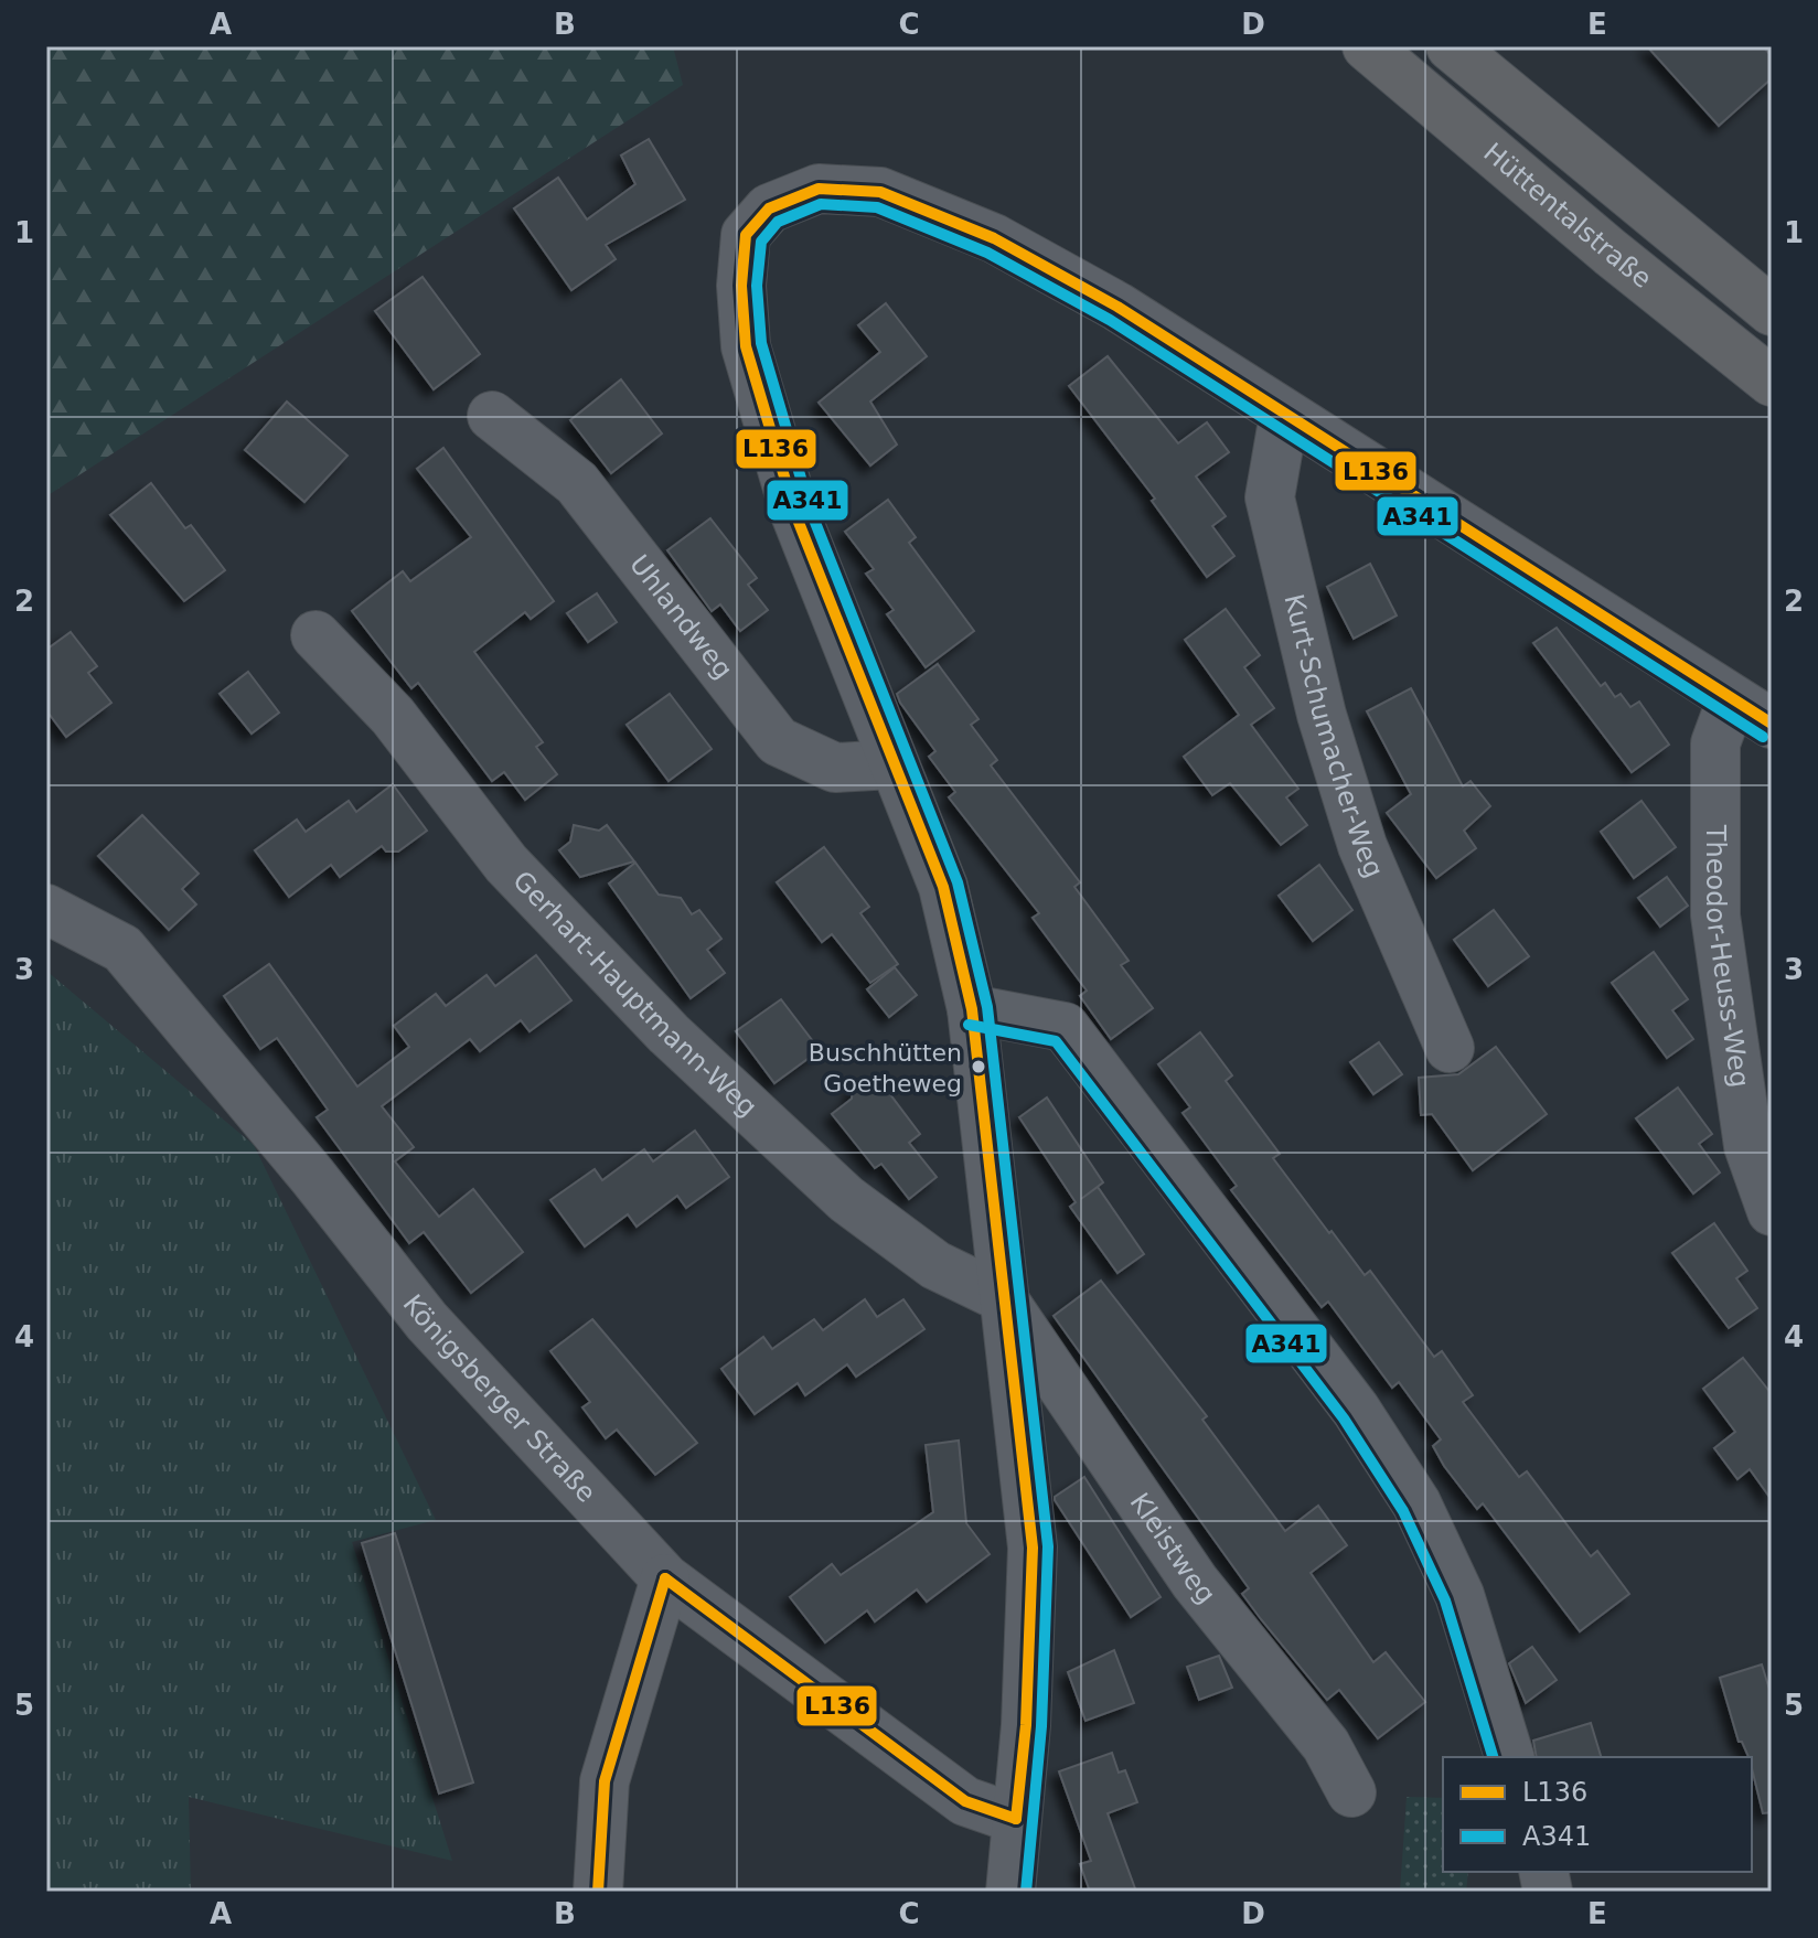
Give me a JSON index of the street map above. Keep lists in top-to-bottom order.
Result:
{
  "streets": {
    "highway": ["Hüttentalstraße"],
    "street": [
      "Uhlandweg",
      "Kurt-Schumacher-Weg",
      "Theodor-Heuss-Weg",
      "Gerhart-Hauptmann-Weg",
      "Königsberger Straße",
      "Kleistweg"
    ]
  },
  "crossings": [
    ["Gerhart-Hauptmann-Weg", "Kleistweg"]
  ],
  "places": ["Buschhütten Goetheweg"],
  "lines": ["transit line L136", "transit line A341"],
  "legend": ["L136", "A341"],
  "grid": {
    "columns": [
      "A",
      "B",
      "C",
      "D",
      "E"
    ],
    "rows": [
      "1",
      "2",
      "3",
      "4",
      "5"
    ]
  }
}
